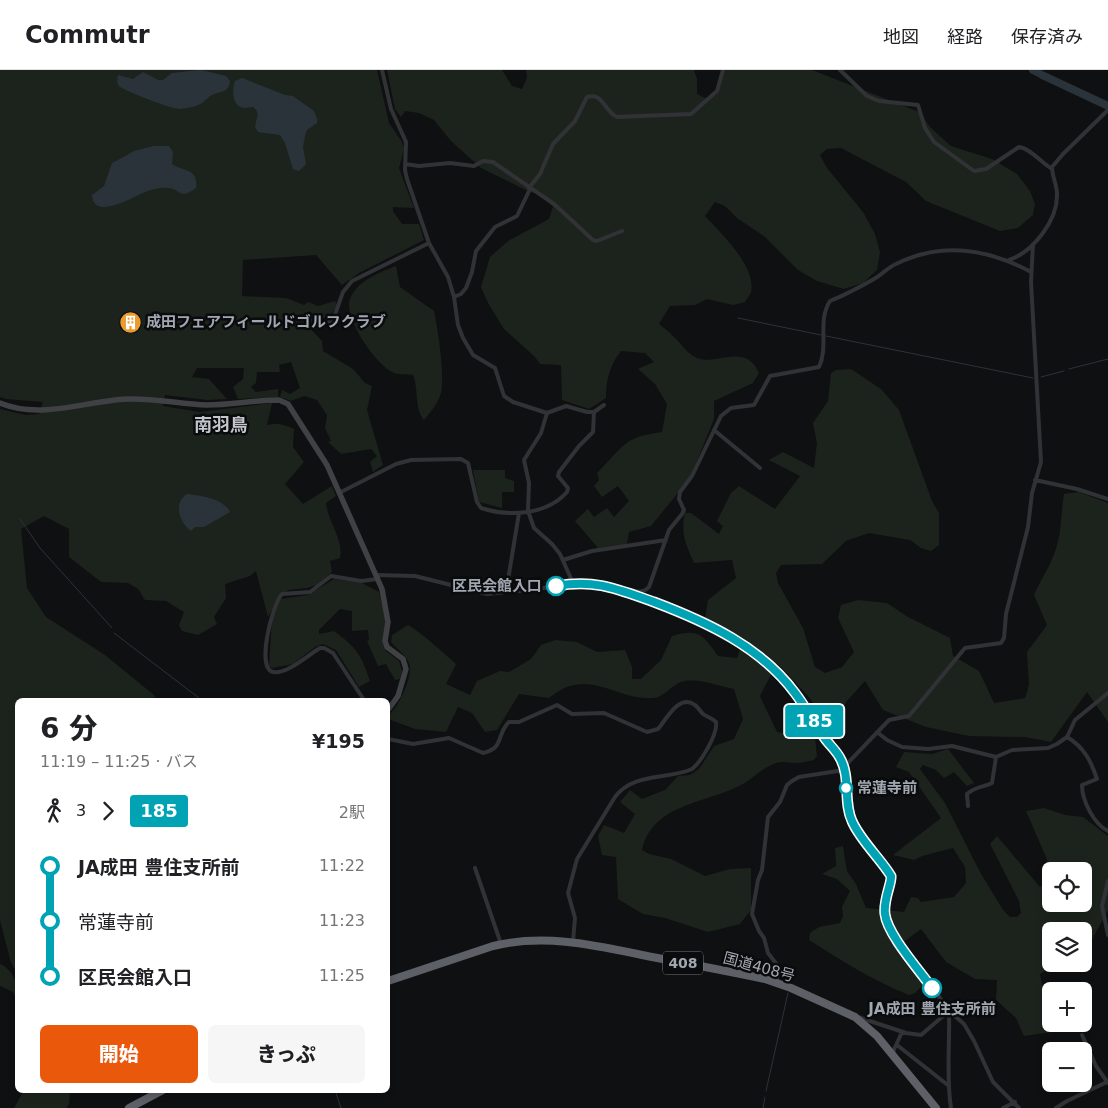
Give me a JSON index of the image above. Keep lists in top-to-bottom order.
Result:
{
  "streets": {
    "highway": ["408", "国道408号"]
  },
  "districts": ["南羽鳥"],
  "places": {
    "building": ["成田フェアフィールドゴルフクラブ"],
    "other": ["区民会館入口", "常蓮寺前", "JA成田 豊住支所前"]
  },
  "lines": ["bus line 185"],
  "page": {
    "header": "Commutr",
    "nav": ["地図", "経路", "保存済み"],
    "on_map": "185",
    "heading": ["6 分", "11:19 – 11:25 · バス", "¥195"],
    "legs": ["3", "185", "2駅"],
    "list": [
      {
        "name": "JA成田 豊住支所前",
        "value": "11:22"
      },
      {
        "name": "常蓮寺前",
        "value": "11:23"
      },
      {
        "name": "区民会館入口",
        "value": "11:25"
      }
    ],
    "map_buttons": ["+", "−"],
    "buttons": ["開始", "きっぷ"]
  }
}
